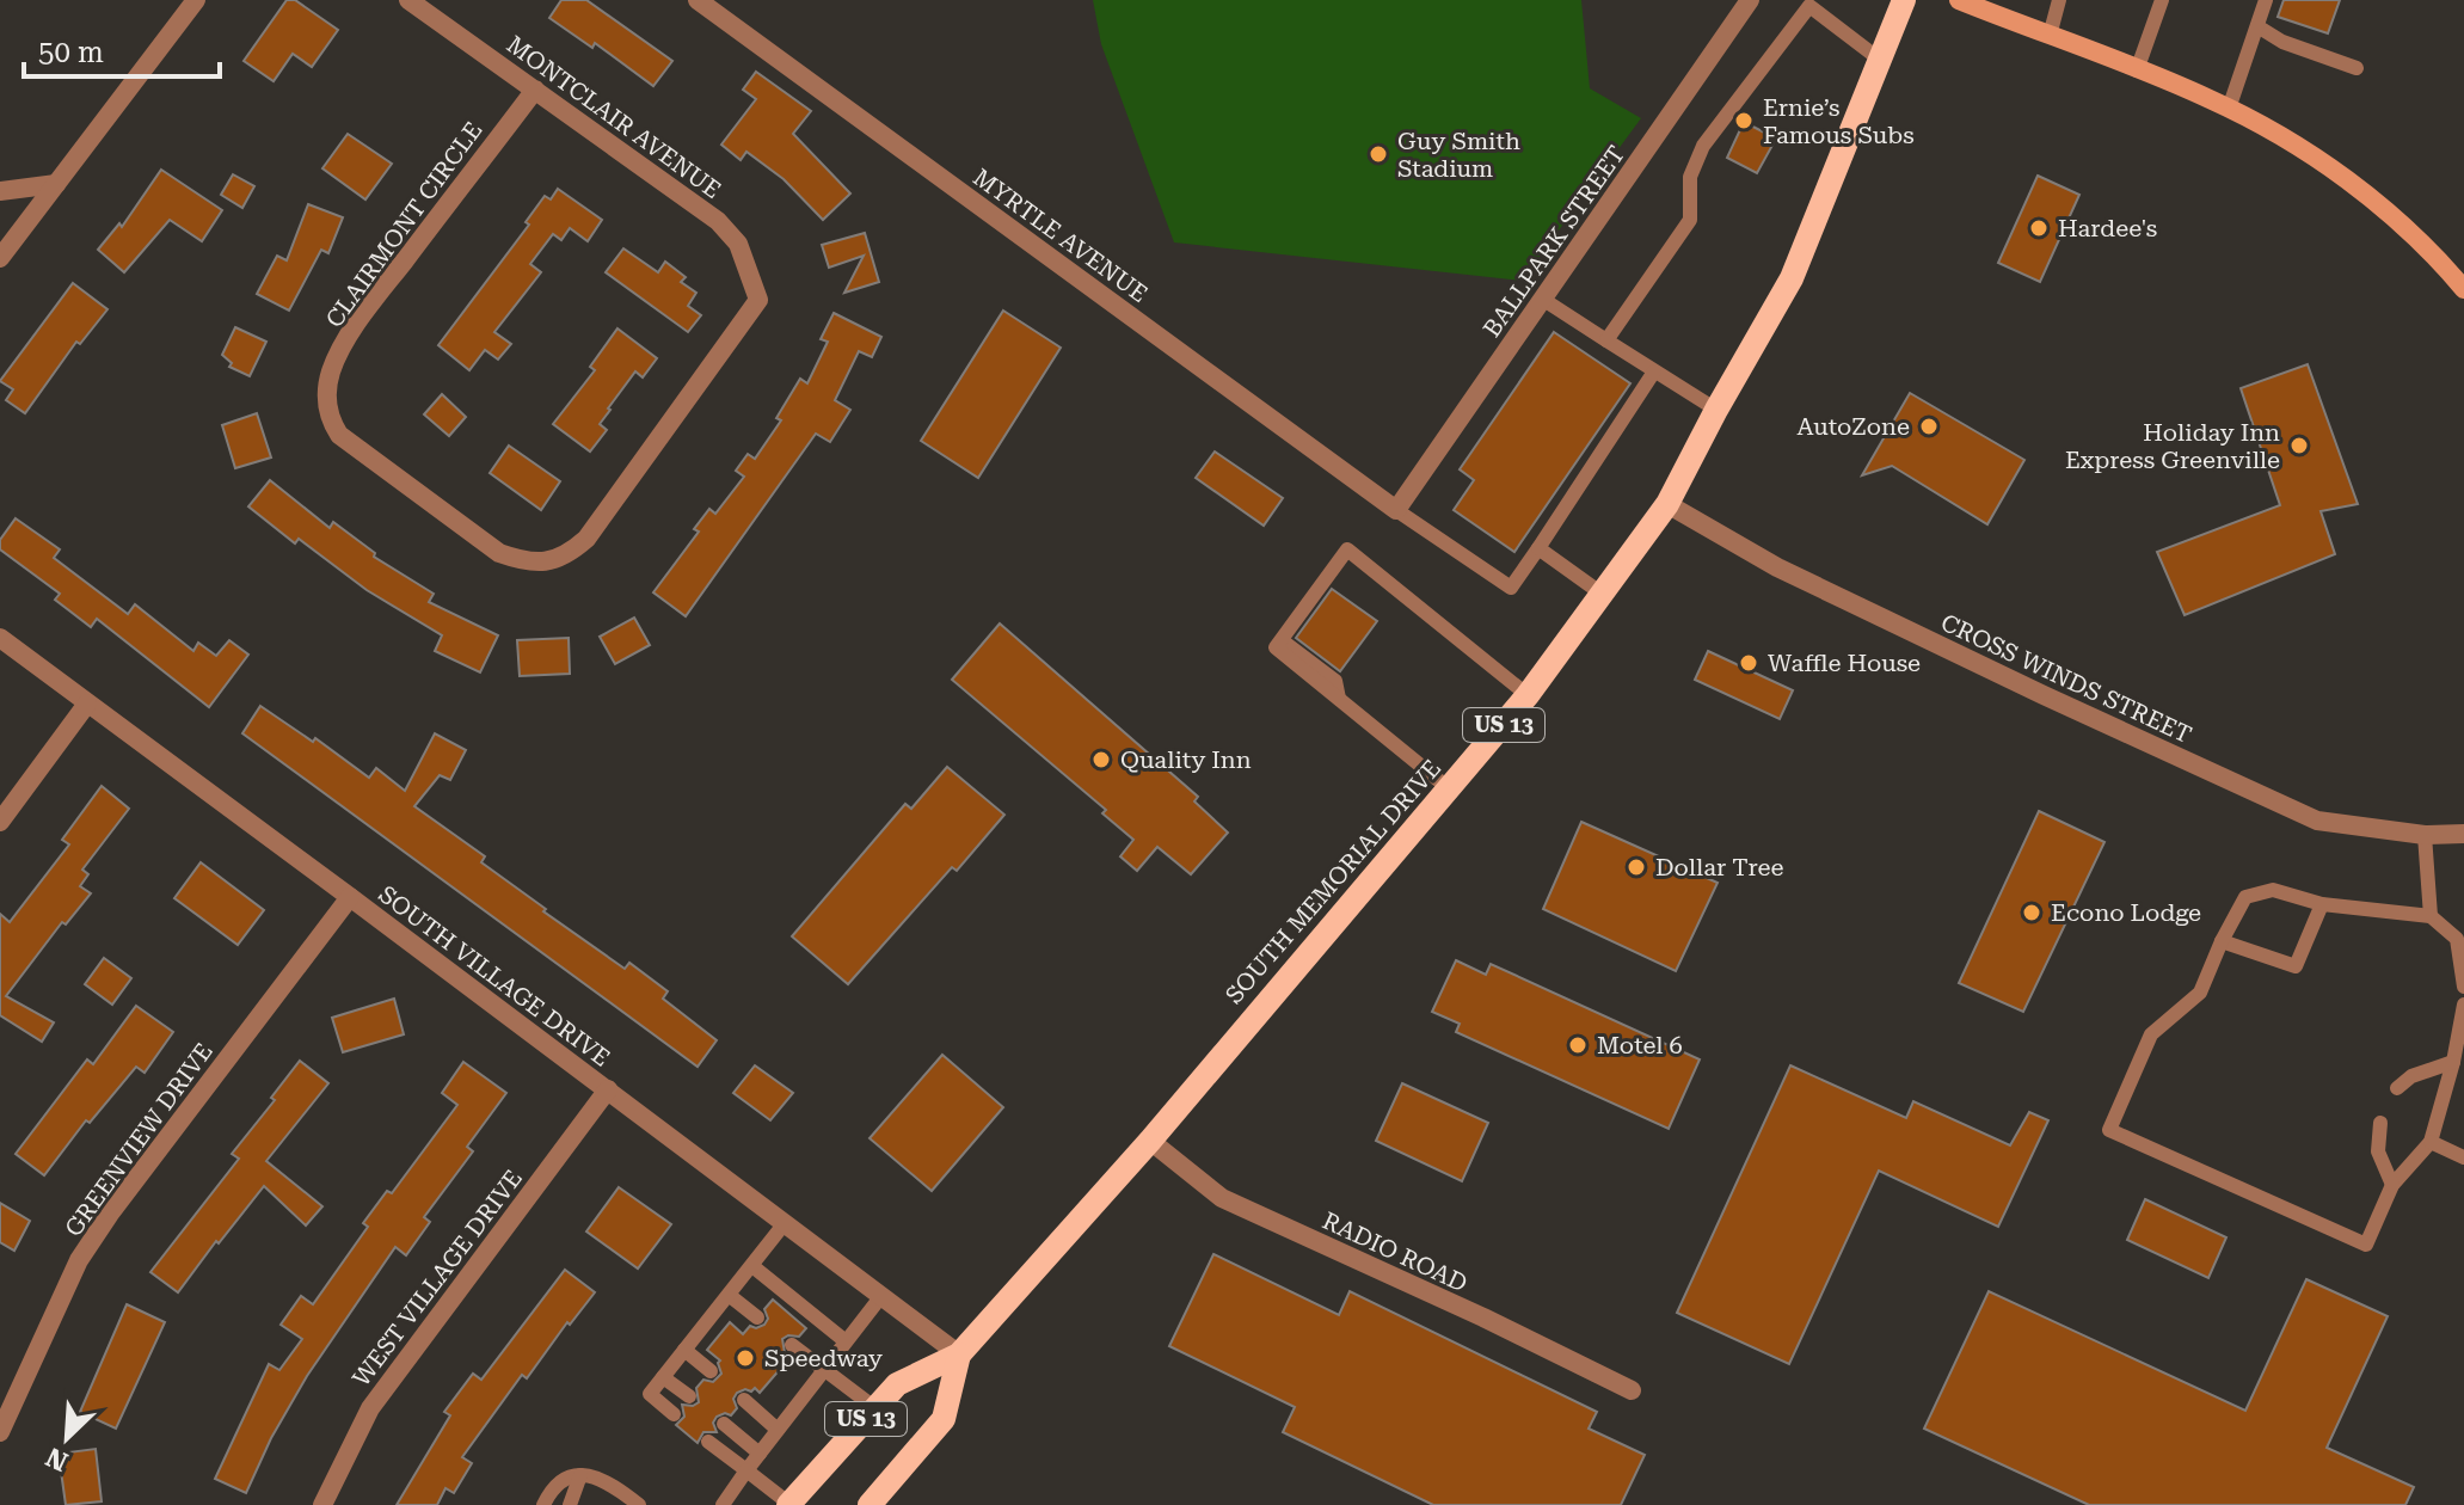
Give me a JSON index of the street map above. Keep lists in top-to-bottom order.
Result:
{
  "streets": {
    "main road": ["US 13", "SOUTH MEMORIAL DRIVE"],
    "street": [
      "MONTCLAIR AVENUE",
      "CLAIRMONT CIRCLE",
      "MYRTLE AVENUE",
      "BALLPARK STREET",
      "CROSS WINDS STREET",
      "SOUTH VILLAGE DRIVE",
      "GREENVIEW DRIVE",
      "RADIO ROAD",
      "WEST VILLAGE DRIVE"
    ]
  },
  "crossings": [
    ["MONTCLAIR AVENUE", "CLAIRMONT CIRCLE"],
    ["MYRTLE AVENUE", "BALLPARK STREET"],
    ["CROSS WINDS STREET", "SOUTH MEMORIAL DRIVE"],
    ["SOUTH MEMORIAL DRIVE", "SOUTH VILLAGE DRIVE"],
    ["SOUTH MEMORIAL DRIVE", "RADIO ROAD"],
    ["SOUTH VILLAGE DRIVE", "GREENVIEW DRIVE"],
    ["SOUTH VILLAGE DRIVE", "WEST VILLAGE DRIVE"]
  ],
  "places": [
    "Ernie’s Famous Subs",
    "Guy Smith Stadium",
    "Hardee's",
    "AutoZone",
    "Holiday Inn Express Greenville",
    "Waffle House",
    "Quality Inn",
    "Dollar Tree",
    "Econo Lodge",
    "Motel 6",
    "Speedway"
  ],
  "scale_bar": "50 m",
  "north": "bottom left"
}
